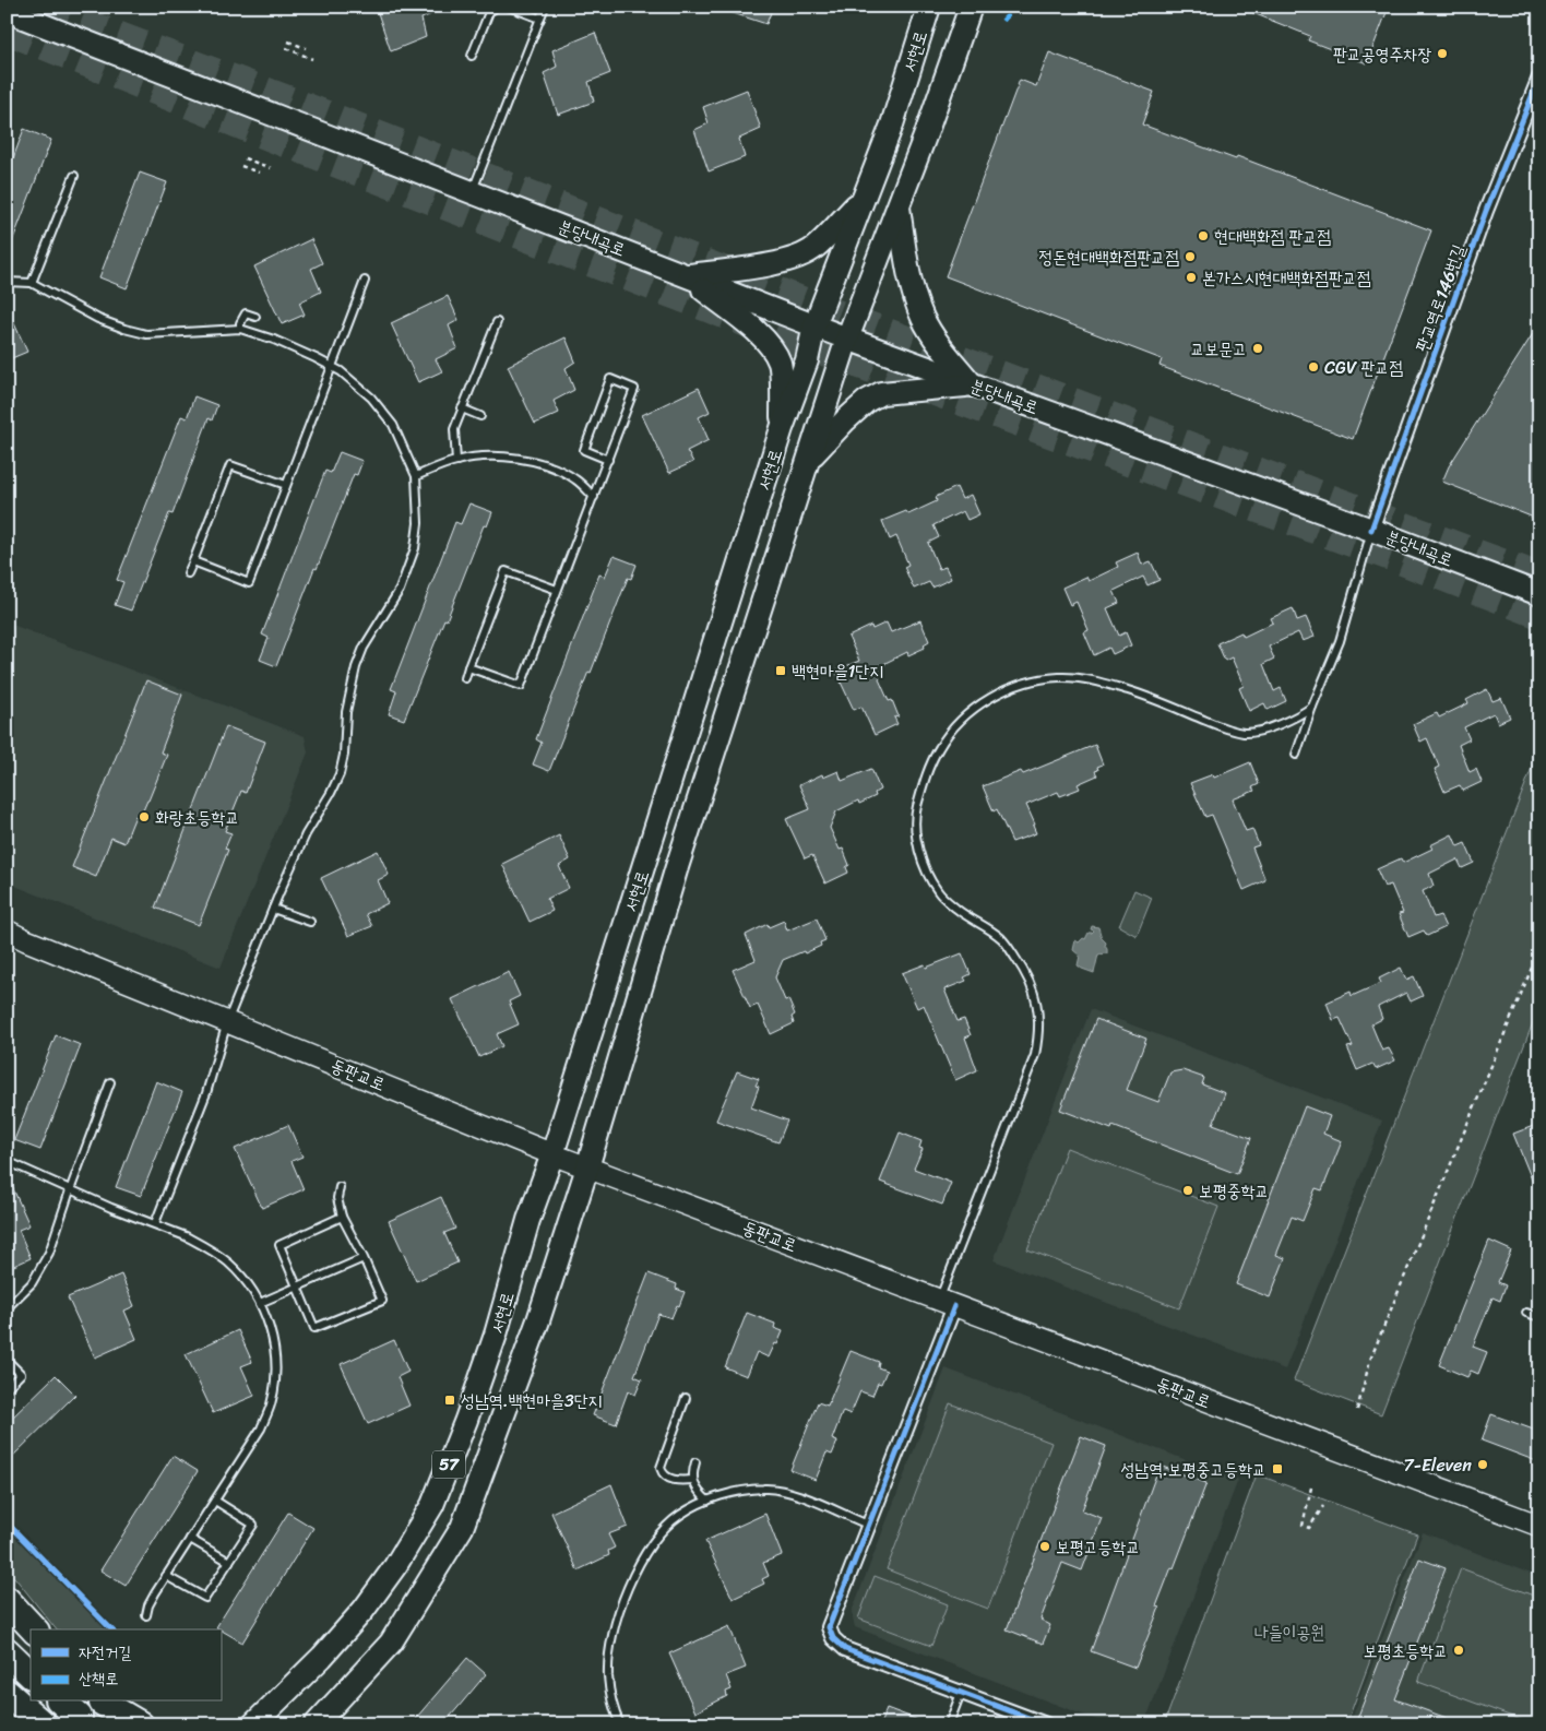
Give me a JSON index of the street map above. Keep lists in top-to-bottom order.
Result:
{
  "streets": {
    "main road": [
      "서현로",
      "분당내곡로",
      "동판교로",
      "57"
    ],
    "street": ["판교역로146번길"]
  },
  "crossings": [
    ["서현로", "분당내곡로"],
    ["서현로", "동판교로"],
    ["분당내곡로", "판교역로146번길"]
  ],
  "parks": ["나들이공원"],
  "places": {
    "other": [
      "판교공영주차장",
      "현대백화점 판교점",
      "정돈현대백화점판교점",
      "본가스시현대백화점판교점",
      "교보문고",
      "CGV 판교점",
      "화랑초등학교",
      "보평중학교",
      "7-Eleven",
      "보평고등학교",
      "보평초등학교"
    ],
    "transit": ["백현마을1단지", "성남역.백현마을3단지", "성남역.보평중고등학교"]
  },
  "legend": ["자전거길", "산책로"]
}
